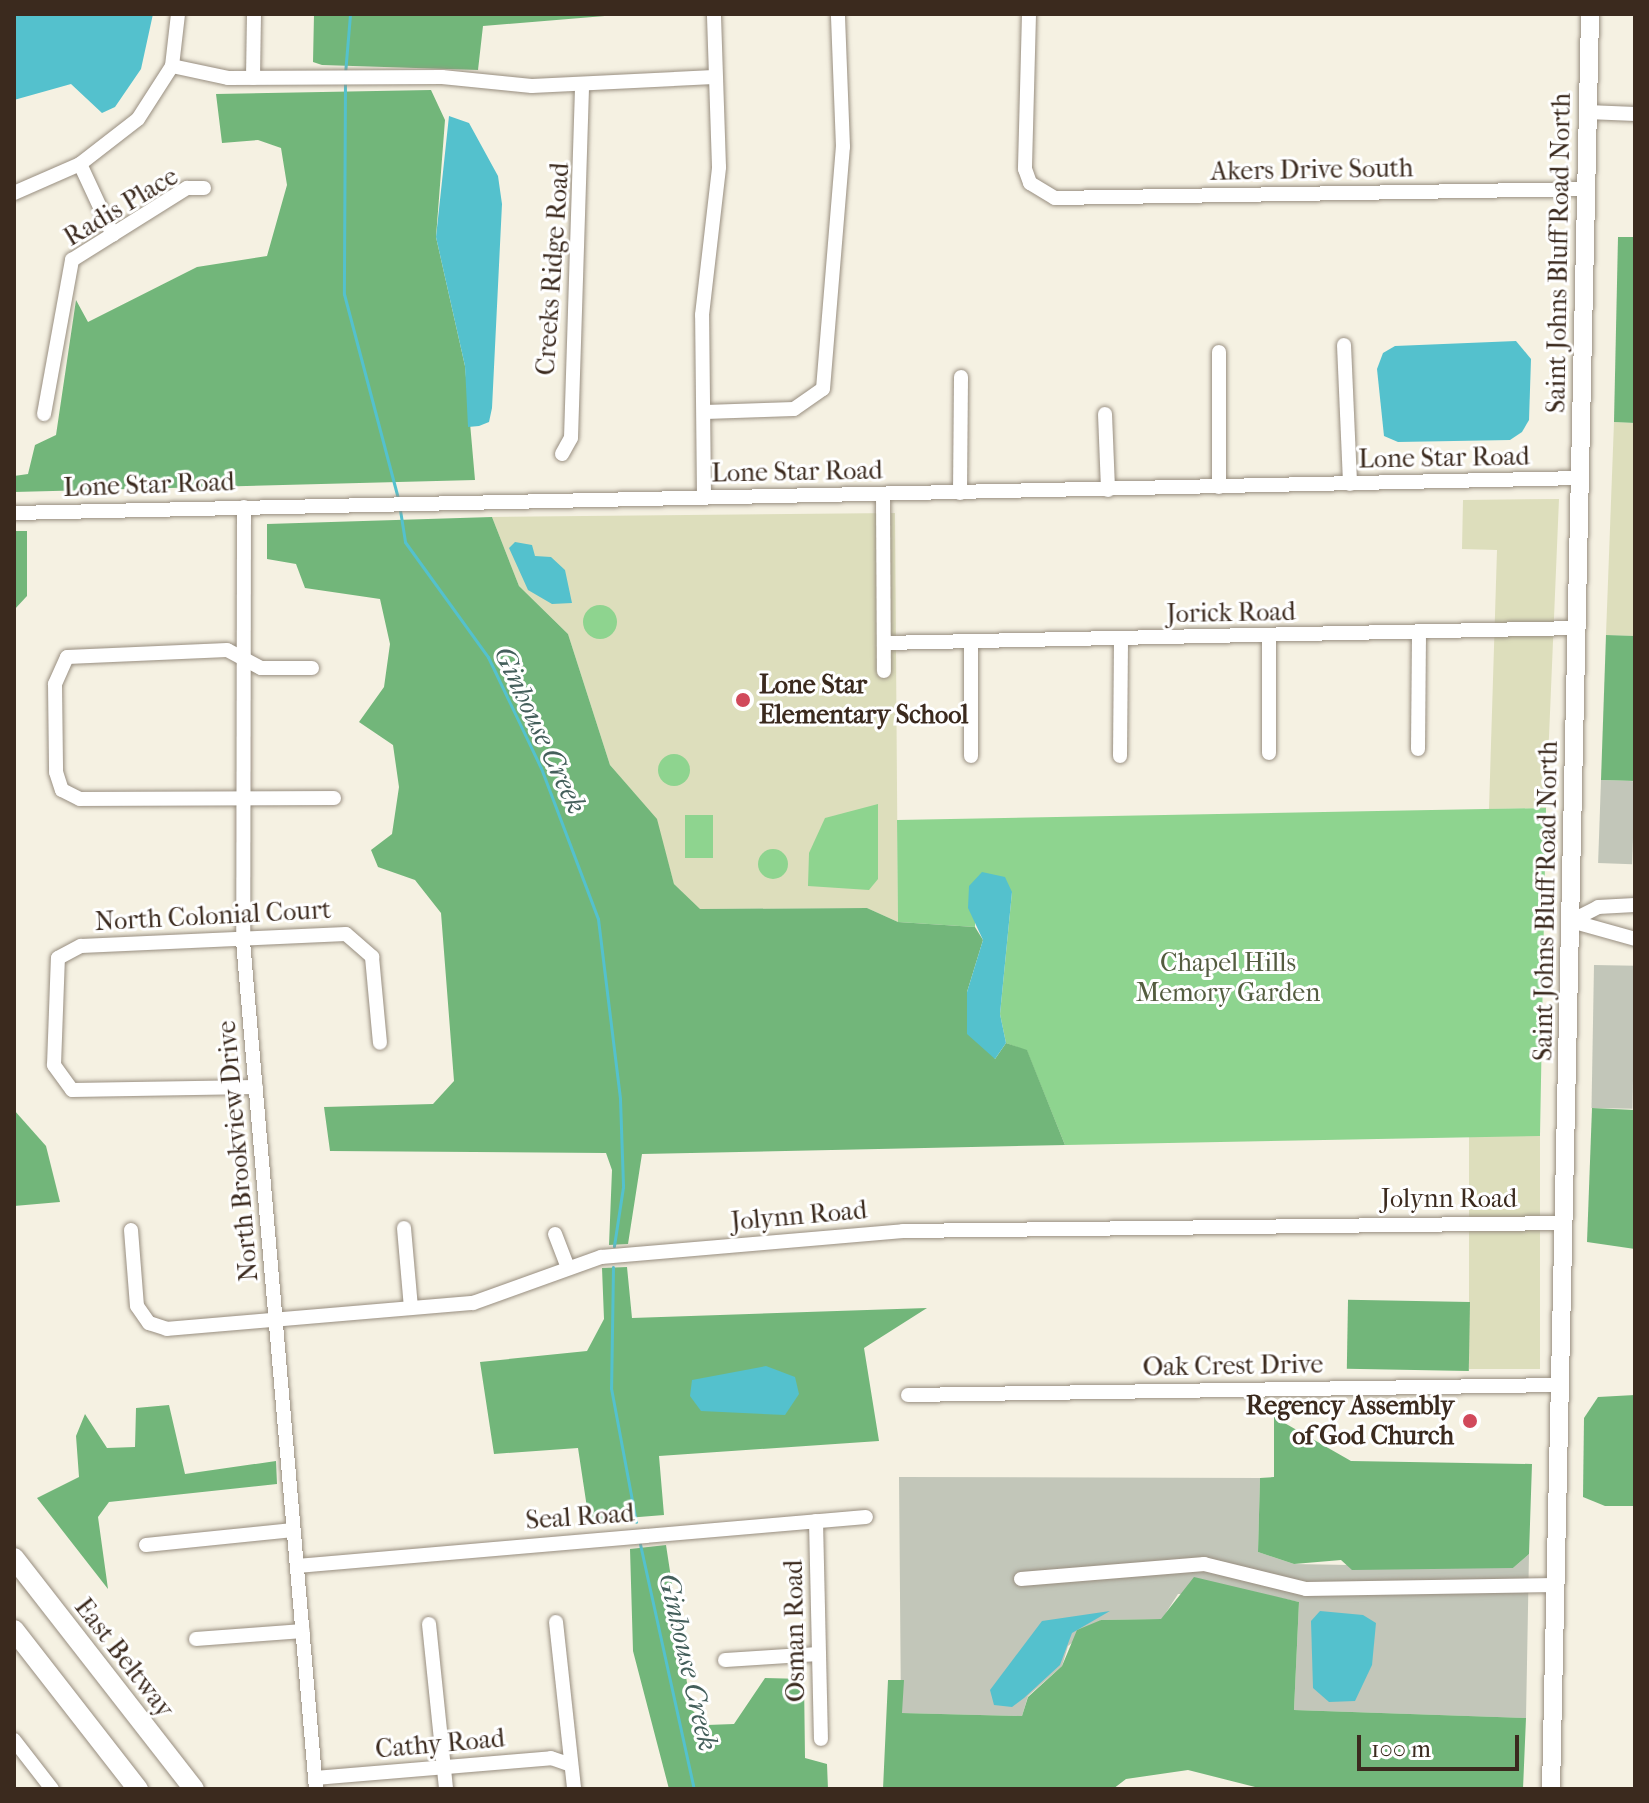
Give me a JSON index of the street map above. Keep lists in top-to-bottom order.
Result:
{
  "streets": {
    "highway": ["East Beltway"],
    "main road": ["Saint Johns Bluff Road North"],
    "street": [
      "Akers Drive South",
      "Radis Place",
      "Creeks Ridge Road",
      "Lone Star Road",
      "Jorick Road",
      "North Colonial Court",
      "North Brookview Drive",
      "Jolynn Road",
      "Oak Crest Drive",
      "Seal Road",
      "Osman Road",
      "Cathy Road"
    ]
  },
  "crossings": [
    ["Akers Drive South", "Saint Johns Bluff Road North"],
    ["Saint Johns Bluff Road North", "Lone Star Road"],
    ["Saint Johns Bluff Road North", "Jorick Road"],
    ["Saint Johns Bluff Road North", "Jolynn Road"],
    ["Saint Johns Bluff Road North", "Oak Crest Drive"],
    ["Lone Star Road", "North Brookview Drive"],
    ["North Colonial Court", "North Brookview Drive"],
    ["North Brookview Drive", "Jolynn Road"],
    ["North Brookview Drive", "Seal Road"],
    ["North Brookview Drive", "Cathy Road"],
    ["Seal Road", "Osman Road"]
  ],
  "water": ["Ginhouse Creek"],
  "parks": ["Chapel Hills Memory Garden"],
  "places": ["Lone Star Elementary School", "Regency Assembly of God Church"],
  "scale_bar": "100 m"
}
